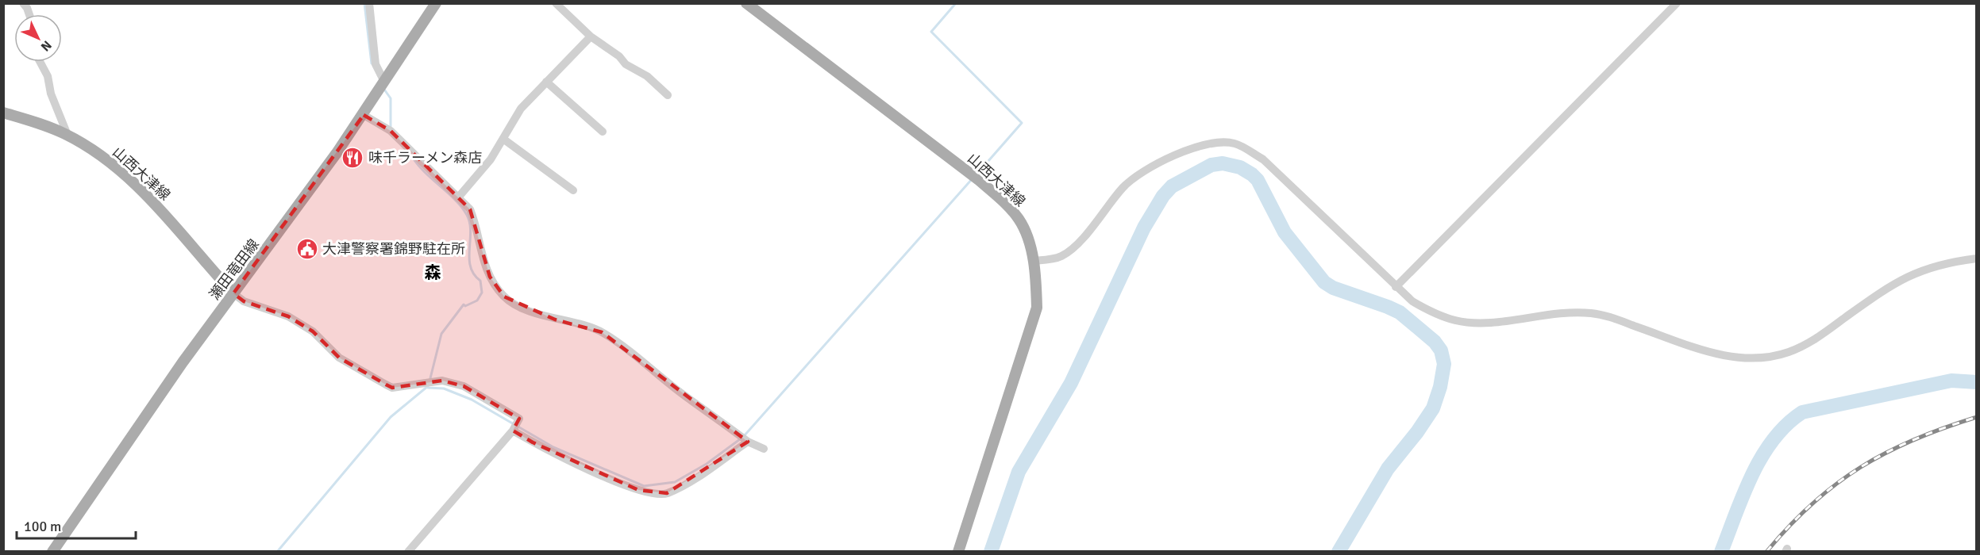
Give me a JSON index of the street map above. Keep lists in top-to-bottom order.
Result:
{
  "streets": {
    "main road": ["山西大津線", "瀬田竜田線"]
  },
  "crossings": [
    ["山西大津線", "瀬田竜田線"]
  ],
  "districts": ["森"],
  "places": {
    "restaurant": ["味千ラーメン森店"],
    "public building": ["大津警察署錦野駐在所"]
  },
  "scale_bar": "100 m",
  "north": "bottom right"
}
